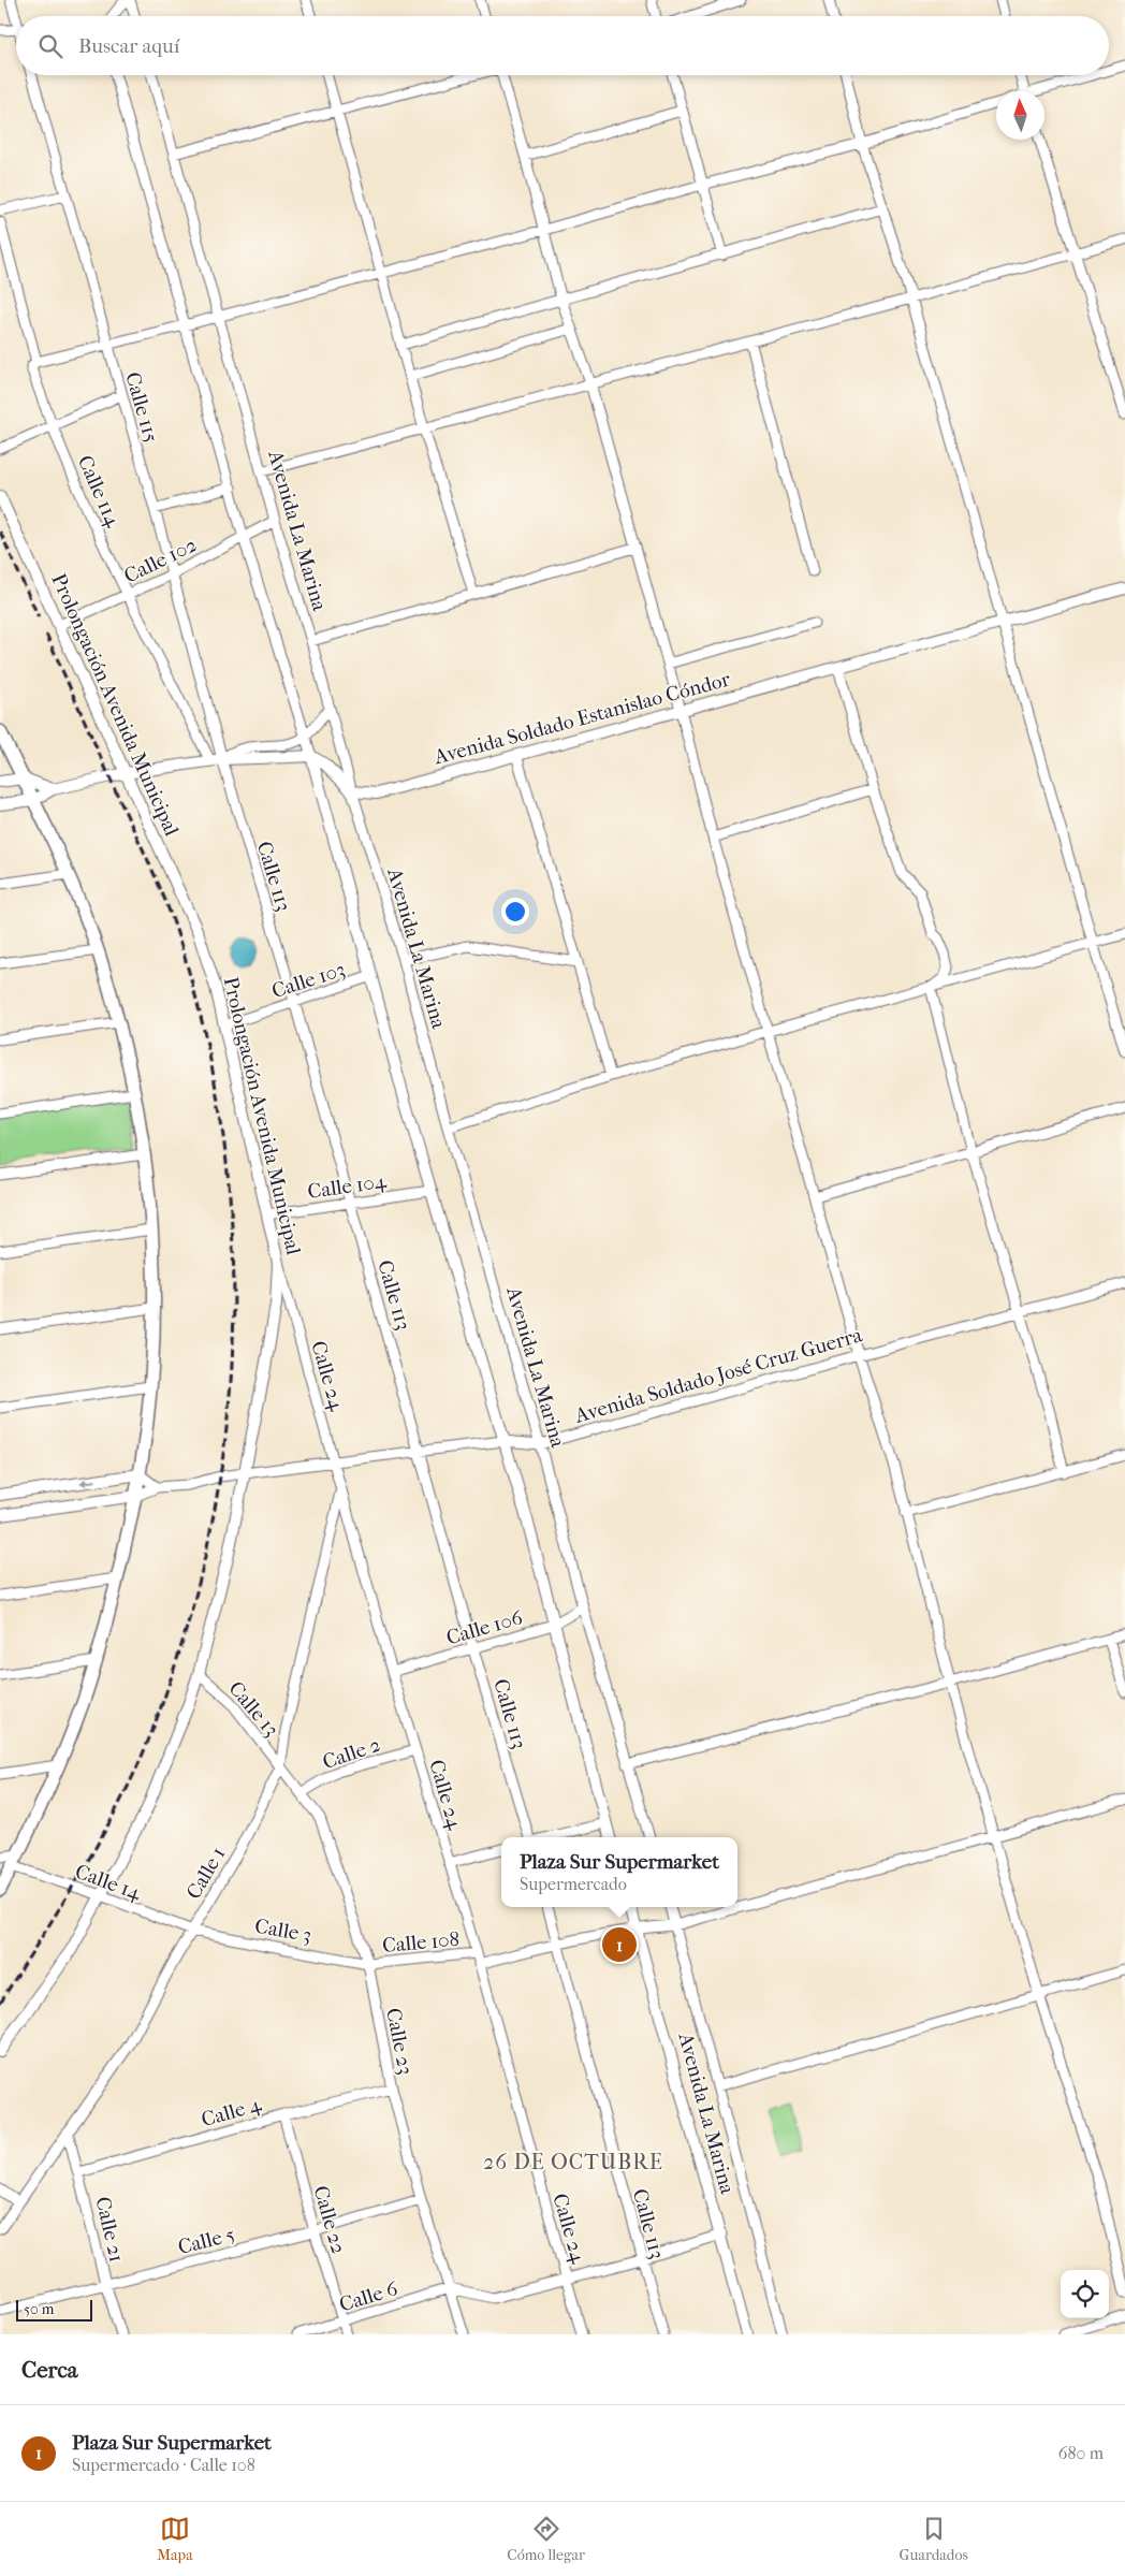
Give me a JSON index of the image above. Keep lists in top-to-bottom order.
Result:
{
  "streets": {
    "street": [
      "Calle 115",
      "Calle 114",
      "Avenida La Marina",
      "Calle 102",
      "Prolongación Avenida Municipal",
      "Avenida Soldado Estanislao Cóndor",
      "Calle 113",
      "Calle 103",
      "Calle 104",
      "Avenida Soldado José Cruz Guerra",
      "Calle 24",
      "Calle 106",
      "Calle 13",
      "Calle 2",
      "Calle 1",
      "Calle 14",
      "Calle 3",
      "Calle 108",
      "Calle 23",
      "Calle 4",
      "Calle 22",
      "Calle 21",
      "Calle 5",
      "Calle 6"
    ]
  },
  "crossings": [
    ["Calle 115", "Calle 114"],
    ["Calle 115", "Calle 102"],
    ["Calle 115", "Calle 113"],
    ["Calle 114", "Calle 102"],
    ["Calle 114", "Calle 113"],
    ["Avenida La Marina", "Calle 102"],
    ["Avenida La Marina", "Avenida Soldado Estanislao Cóndor"],
    ["Avenida La Marina", "Avenida Soldado José Cruz Guerra"],
    ["Avenida La Marina", "Calle 106"],
    ["Avenida La Marina", "Calle 108"],
    ["Calle 102", "Prolongación Avenida Municipal"],
    ["Prolongación Avenida Municipal", "Calle 103"],
    ["Prolongación Avenida Municipal", "Calle 104"],
    ["Prolongación Avenida Municipal", "Avenida Soldado José Cruz Guerra"],
    ["Prolongación Avenida Municipal", "Calle 24"],
    ["Prolongación Avenida Municipal", "Calle 13"],
    ["Prolongación Avenida Municipal", "Calle 14"],
    ["Calle 113", "Calle 103"],
    ["Calle 113", "Calle 104"],
    ["Calle 113", "Avenida Soldado José Cruz Guerra"],
    ["Calle 113", "Calle 106"],
    ["Calle 113", "Calle 108"],
    ["Avenida Soldado José Cruz Guerra", "Calle 24"],
    ["Calle 24", "Calle 106"],
    ["Calle 24", "Calle 2"],
    ["Calle 24", "Calle 1"],
    ["Calle 24", "Calle 108"],
    ["Calle 13", "Calle 1"],
    ["Calle 13", "Calle 23"],
    ["Calle 2", "Calle 23"],
    ["Calle 1", "Calle 14"],
    ["Calle 1", "Calle 3"],
    ["Calle 1", "Calle 23"],
    ["Calle 1", "Calle 21"],
    ["Calle 14", "Calle 3"],
    ["Calle 3", "Calle 108"],
    ["Calle 3", "Calle 23"],
    ["Calle 108", "Calle 23"],
    ["Calle 23", "Calle 4"],
    ["Calle 23", "Calle 5"],
    ["Calle 23", "Calle 6"],
    ["Calle 4", "Calle 22"],
    ["Calle 4", "Calle 21"],
    ["Calle 22", "Calle 5"],
    ["Calle 22", "Calle 6"],
    ["Calle 21", "Calle 5"]
  ],
  "districts": ["26 DE OCTUBRE"],
  "scale_bar": "50 m",
  "north": "top",
  "page": {
    "search": "Buscar aquí",
    "popup": ["Plaza Sur Supermarket", "Supermercado"],
    "pins": "1",
    "scale": "50 m",
    "heading": "Cerca",
    "list": [
      {
        "mark": "1",
        "name": "Plaza Sur Supermarket",
        "note": "Supermercado · Calle 108",
        "value": "680 m"
      }
    ],
    "nav": ["Mapa", "Cómo llegar", "Guardados"]
  }
}
